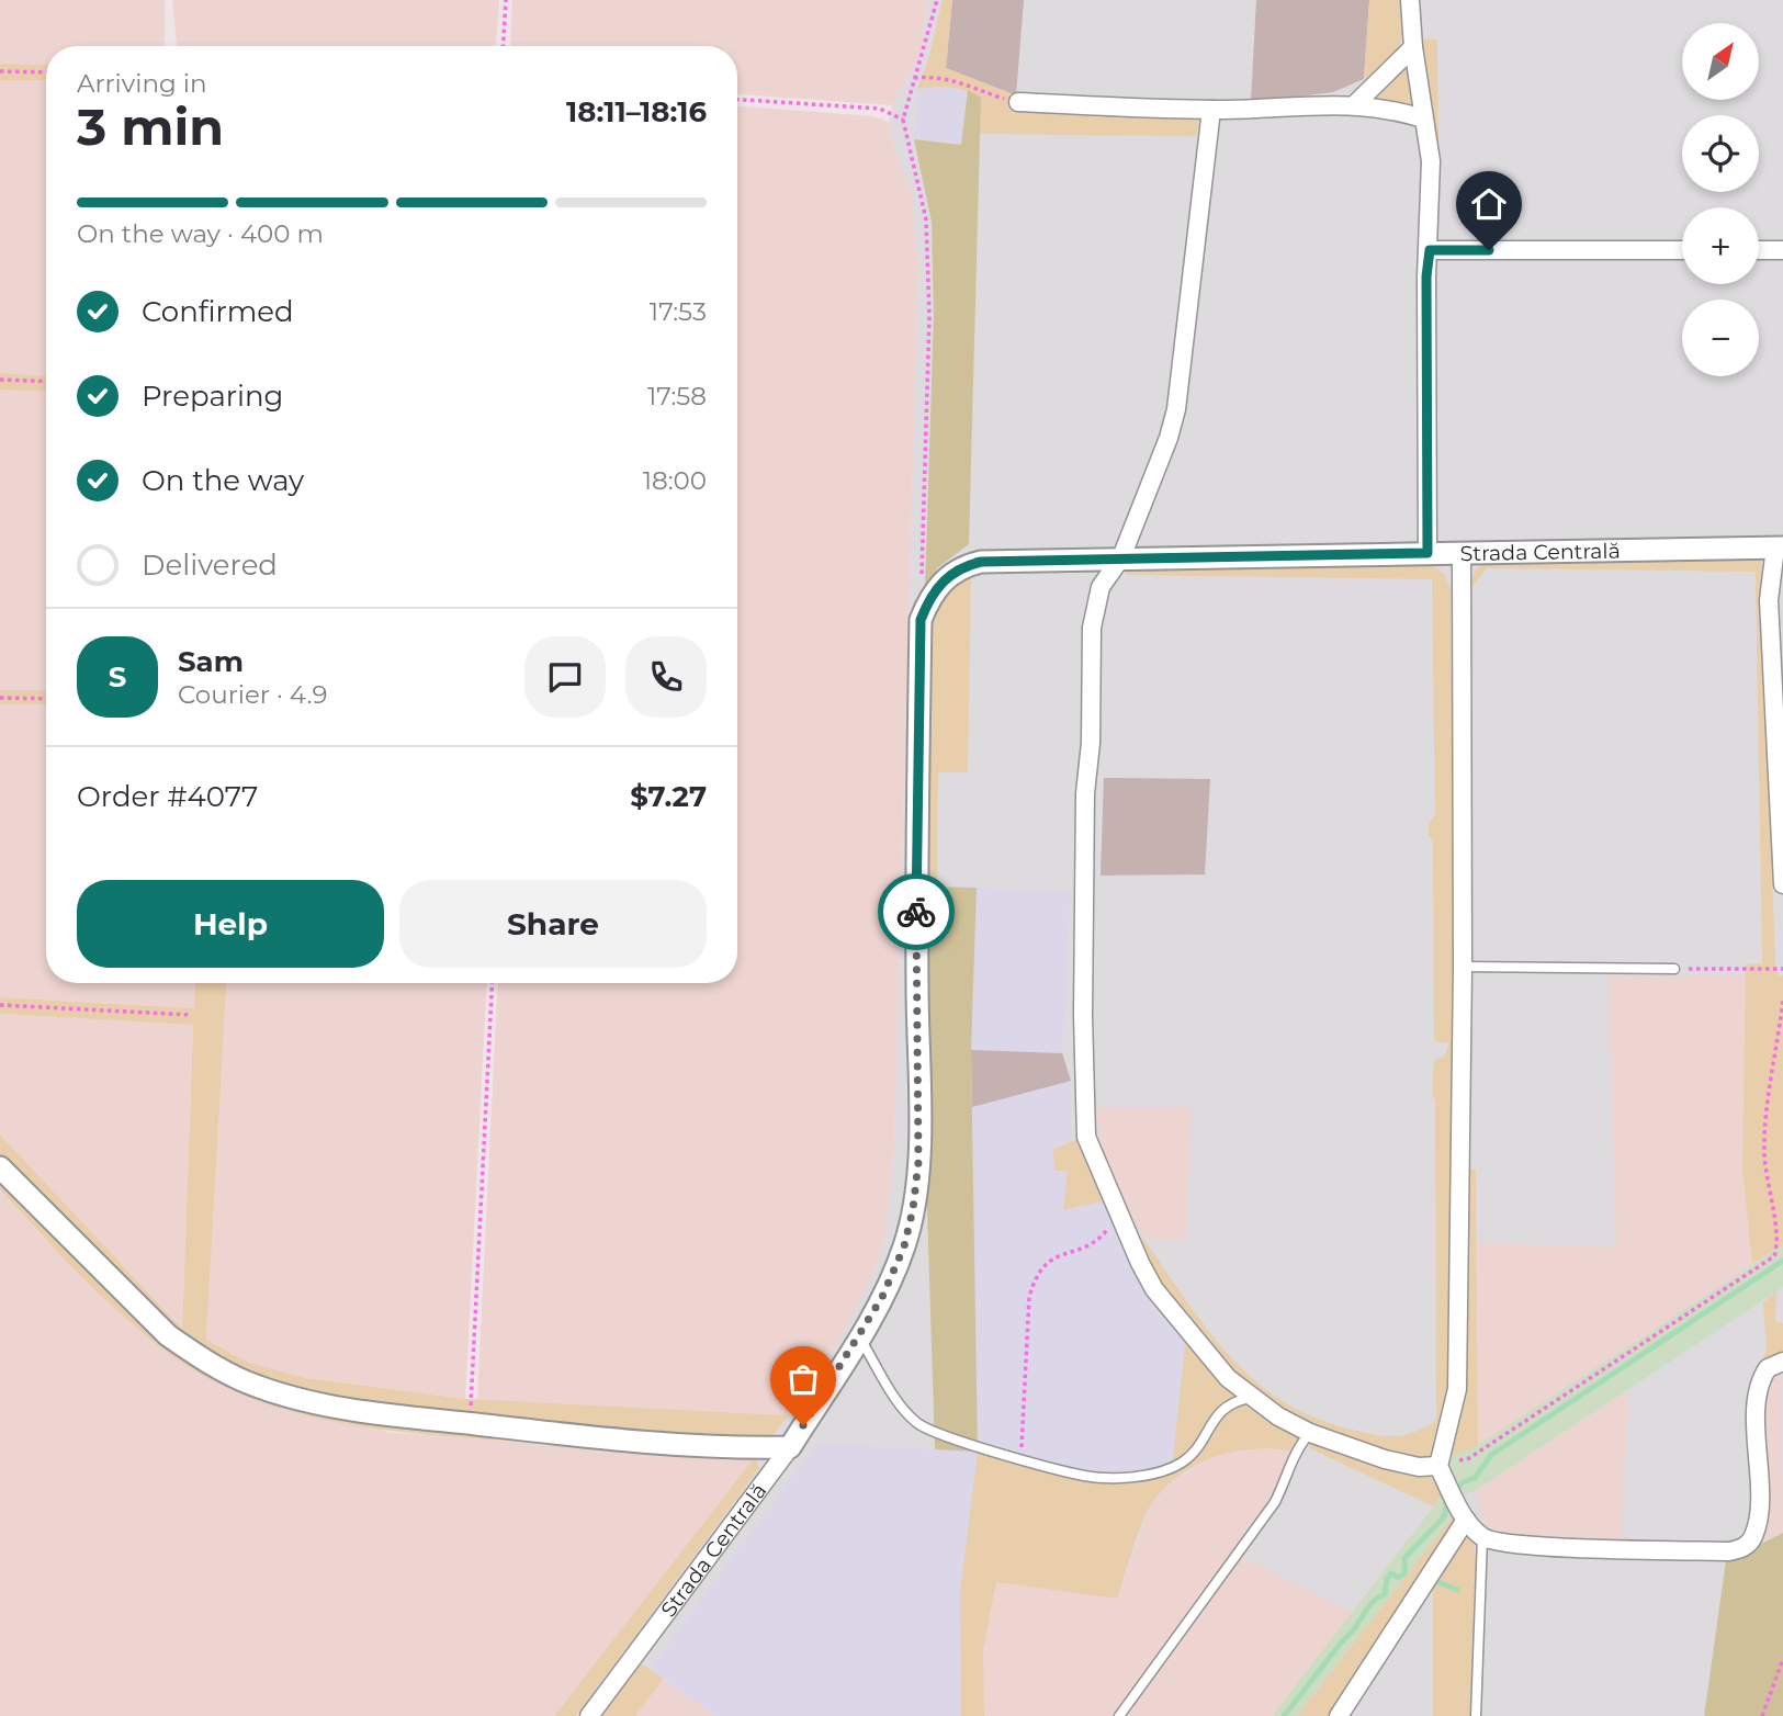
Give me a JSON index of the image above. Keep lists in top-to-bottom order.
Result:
{
  "streets": {
    "street": ["Strada Centrală"]
  },
  "north": "top right",
  "page": {
    "map_buttons": ["+", "−"],
    "heading": ["3 min", "Arriving in", "18:11–18:16"],
    "panel": [
      "Sam",
      "Courier · 4.9",
      "Order #4077",
      "$7.27"
    ],
    "bar": "On the way · 400 m",
    "list": [
      ["Confirmed", "17:53"],
      ["Preparing", "17:58"],
      ["On the way", "18:00"],
      "Delivered"
    ],
    "round": "S",
    "buttons": ["Help", "Share"]
  }
}
